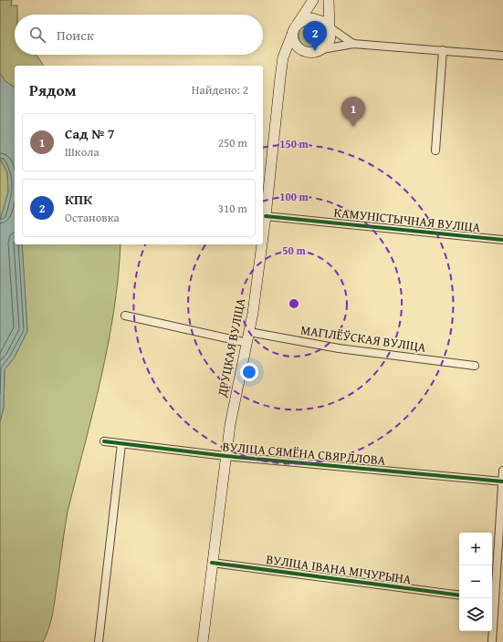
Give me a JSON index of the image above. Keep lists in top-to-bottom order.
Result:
{
  "streets": {
    "main road": ["ДРУЦКАЯ ВУЛІЦА"],
    "street": [
      "КАМУНІСТЫЧНАЯ ВУЛІЦА",
      "МАГІЛЁЎСКАЯ ВУЛІЦА",
      "ВУЛІЦА СЯМЁНА СВЯРДЛОВА",
      "ВУЛІЦА ІВАНА МІЧУРЫНА"
    ]
  },
  "crossings": [
    ["КАМУНІСТЫЧНАЯ ВУЛІЦА", "ДРУЦКАЯ ВУЛІЦА"],
    ["МАГІЛЁЎСКАЯ ВУЛІЦА", "ДРУЦКАЯ ВУЛІЦА"],
    ["ДРУЦКАЯ ВУЛІЦА", "ВУЛІЦА СЯМЁНА СВЯРДЛОВА"],
    ["ДРУЦКАЯ ВУЛІЦА", "ВУЛІЦА ІВАНА МІЧУРЫНА"]
  ],
  "page": {
    "search": "Поиск",
    "pins": ["2", "1"],
    "heading": ["Рядом", "Найдено: 2"],
    "list": [
      {
        "mark": "1",
        "name": "Сад № 7",
        "note": "Школа",
        "value": "250 m"
      },
      {
        "mark": "2",
        "name": "КПК",
        "note": "Остановка",
        "value": "310 m"
      }
    ],
    "map_buttons": ["+", "−"]
  },
  "rings": ["150 m", "100 m", "50 m"]
}
